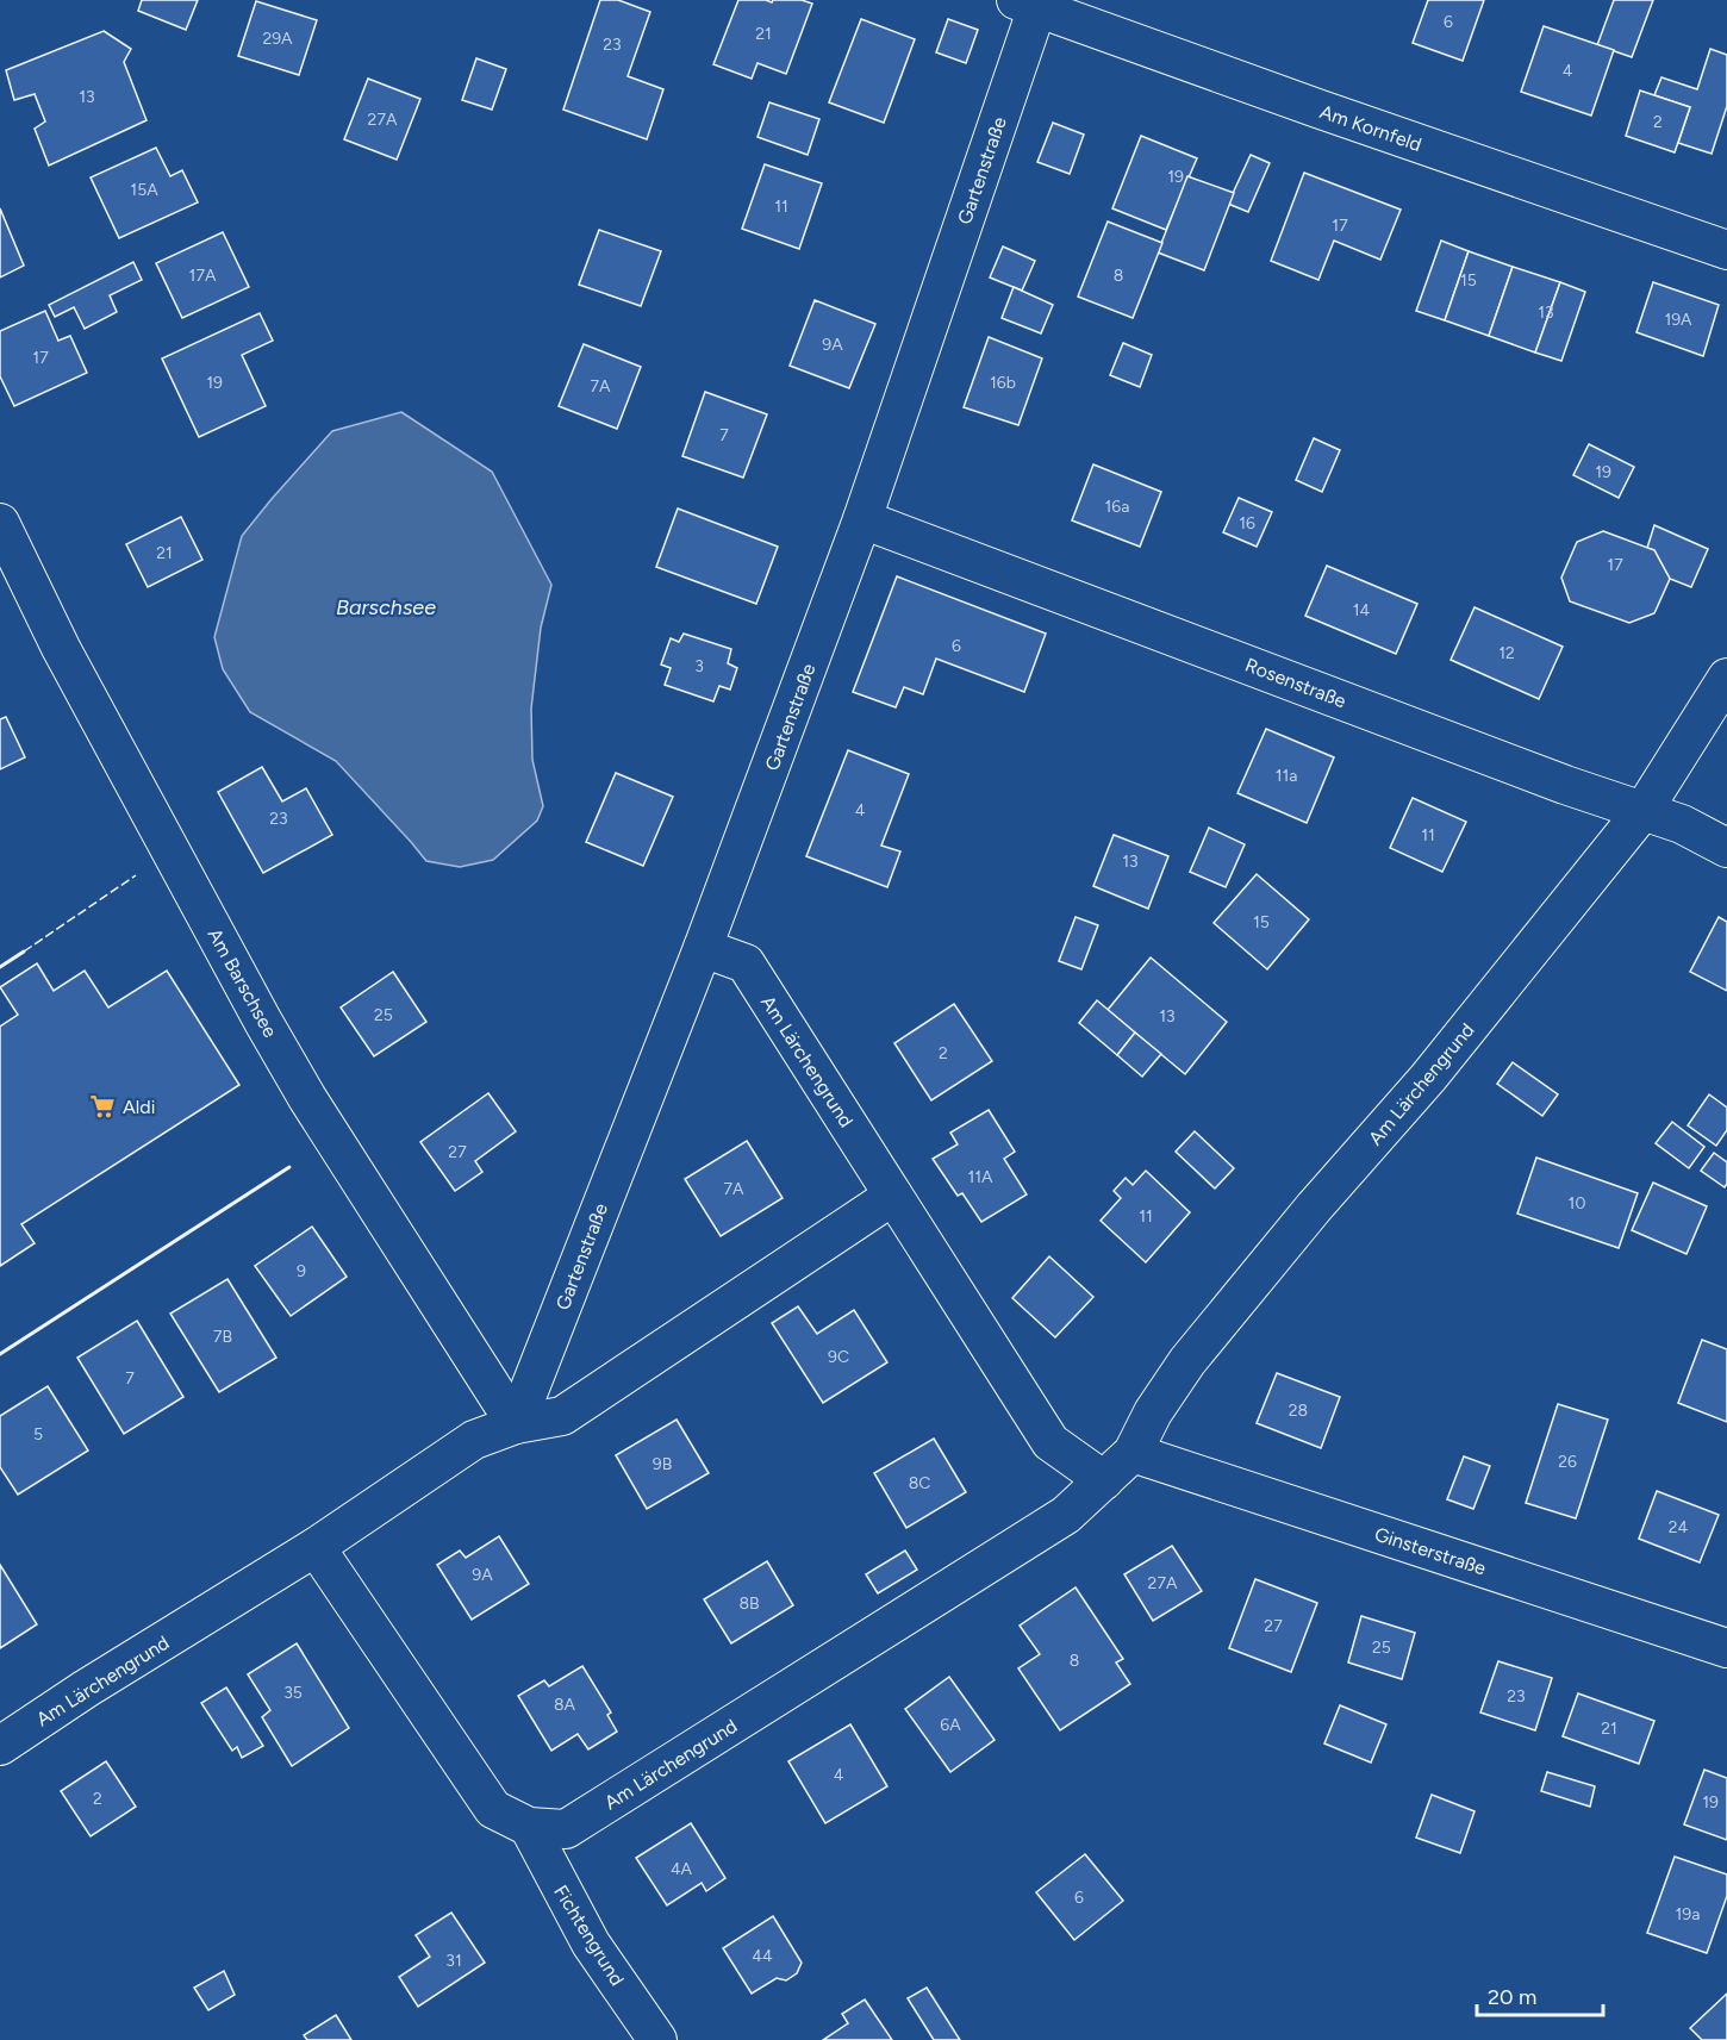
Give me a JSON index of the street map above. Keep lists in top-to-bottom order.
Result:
{
  "streets": {
    "street": [
      "Am Kornfeld",
      "Gartenstraße",
      "Rosenstraße",
      "Am Barschsee",
      "Am Lärchengrund",
      "Ginsterstraße",
      "Fichtengrund"
    ]
  },
  "crossings": [
    ["Am Kornfeld", "Gartenstraße"],
    ["Gartenstraße", "Rosenstraße"],
    ["Gartenstraße", "Am Barschsee"],
    ["Gartenstraße", "Am Lärchengrund"],
    ["Rosenstraße", "Am Lärchengrund"],
    ["Am Barschsee", "Am Lärchengrund"],
    ["Am Lärchengrund", "Ginsterstraße"],
    ["Am Lärchengrund", "Fichtengrund"]
  ],
  "water": ["Barschsee"],
  "places": {
    "supermarket": ["Aldi"]
  },
  "house_numbers": [
    "6",
    "21",
    "29A",
    "23",
    "4",
    "13",
    "27A",
    "2",
    "19",
    "15A",
    "11",
    "17",
    "17A",
    "8",
    "15",
    "13",
    "19A",
    "9A",
    "17",
    "19",
    "16b",
    "7A",
    "7",
    "19",
    "16a",
    "16",
    "21",
    "17",
    "14",
    "6",
    "12",
    "3",
    "11a",
    "4",
    "23",
    "11",
    "13",
    "15",
    "25",
    "13",
    "2",
    "27",
    "11A",
    "7A",
    "10",
    "11",
    "9",
    "7B",
    "9C",
    "7",
    "28",
    "5",
    "26",
    "9B",
    "8C",
    "24",
    "9A",
    "27A",
    "8B",
    "27",
    "25",
    "8",
    "35",
    "23",
    "8A",
    "6A",
    "21",
    "4",
    "2",
    "19",
    "4A",
    "6",
    "19a",
    "44",
    "31"
  ],
  "scale_bar": "20 m"
}
